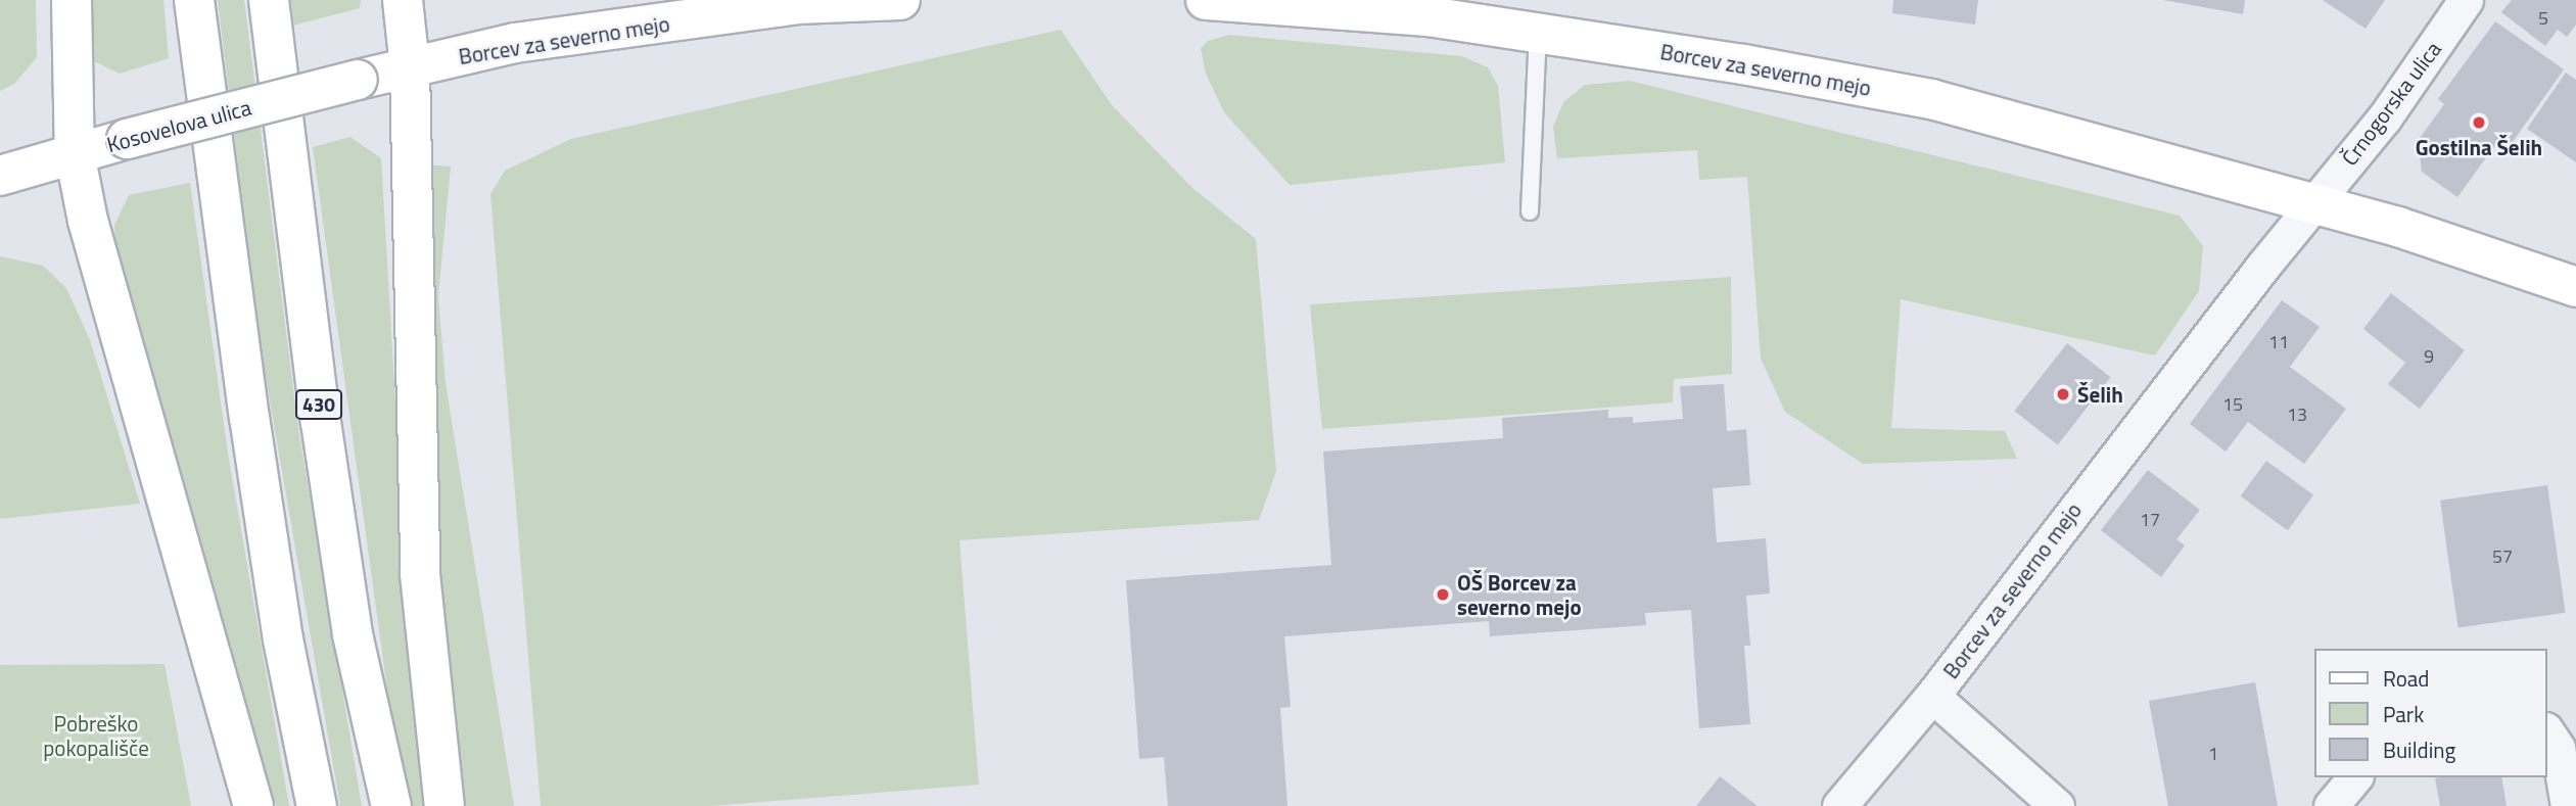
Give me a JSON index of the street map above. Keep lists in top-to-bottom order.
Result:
{
  "streets": {
    "main road": ["Borcev za severno mejo", "Kosovelova ulica", "430"],
    "street": ["Črnogorska ulica"]
  },
  "crossings": [
    ["Borcev za severno mejo", "Črnogorska ulica"],
    ["Borcev za severno mejo", "Kosovelova ulica"]
  ],
  "parks": ["Pobreško pokopališče"],
  "places": ["Gostilna Šelih", "Šelih", "OŠ Borcev za severno mejo"],
  "house_numbers": [
    "5",
    "11",
    "9",
    "15",
    "13",
    "17",
    "57",
    "1"
  ],
  "legend": ["Road", "Park", "Building"]
}
